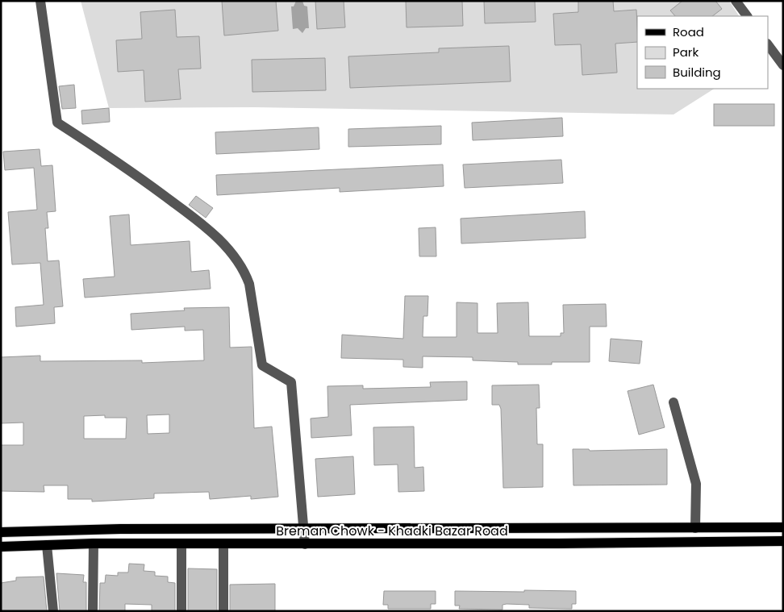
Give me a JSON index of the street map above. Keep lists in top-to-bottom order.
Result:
{
  "streets": {
    "main road": ["Breman Chowk - Khadki Bazar Road"]
  },
  "legend": ["Road", "Park", "Building"]
}
